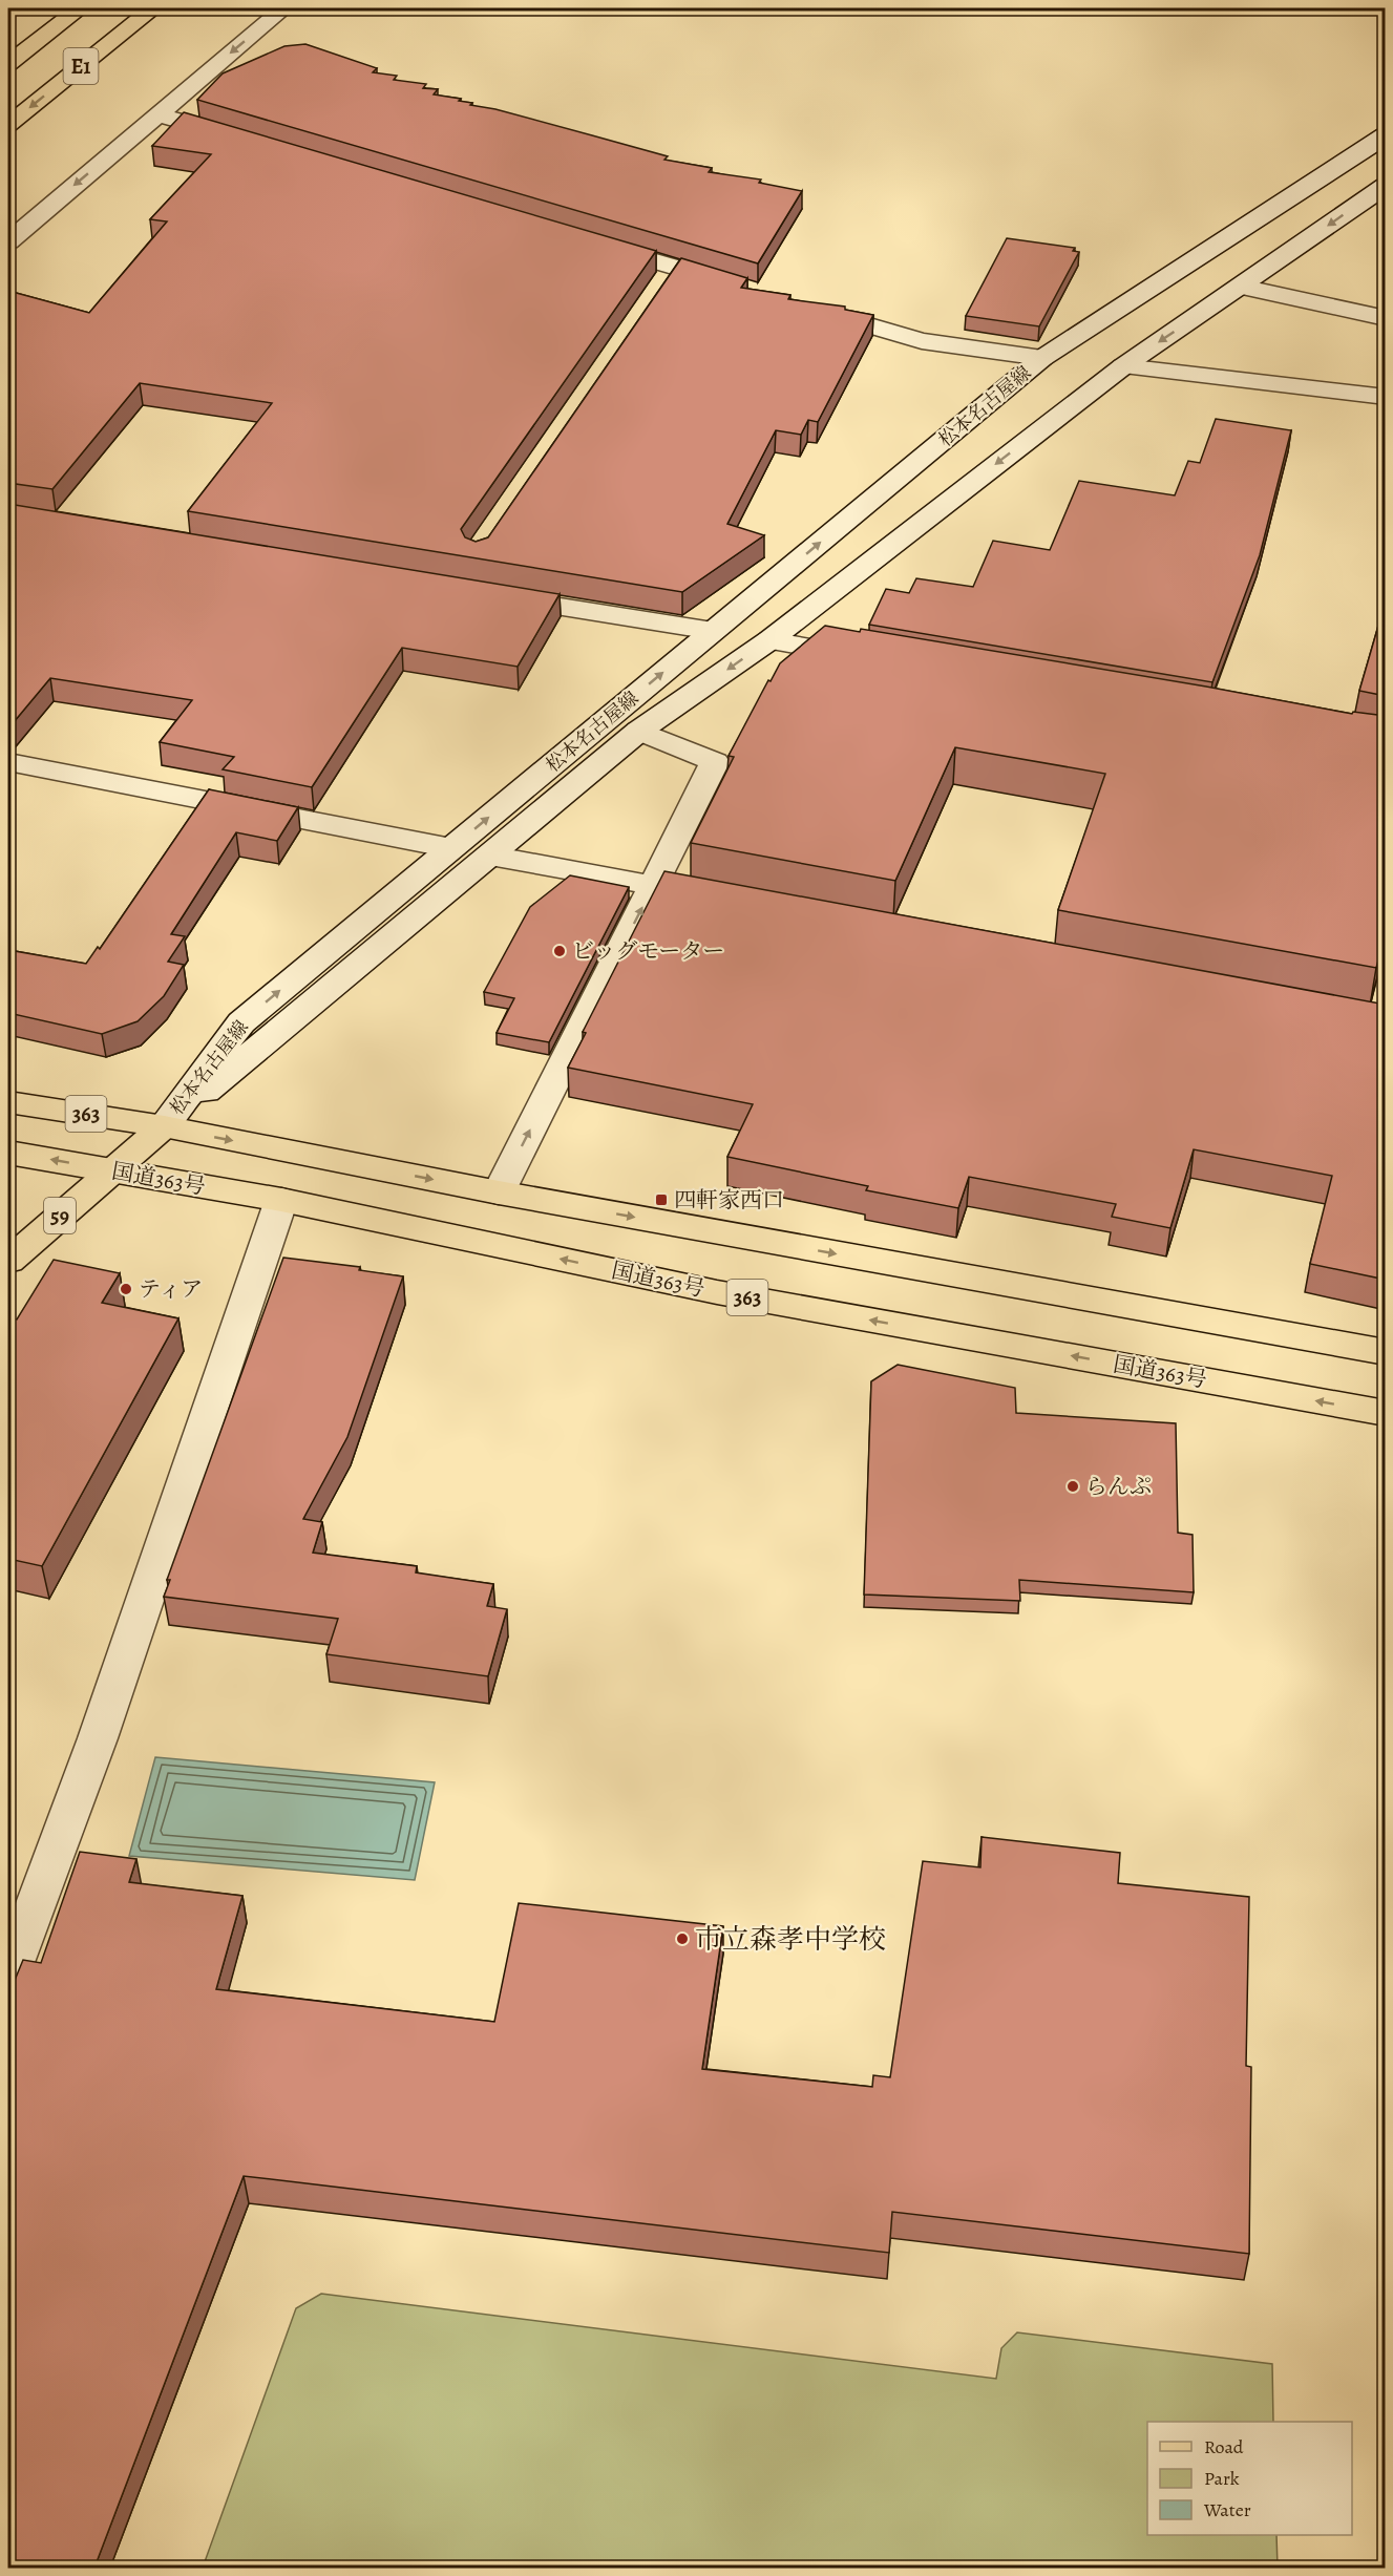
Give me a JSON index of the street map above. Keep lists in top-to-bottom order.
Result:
{
  "streets": {
    "main road": [
      "E1",
      "松本名古屋線",
      "363",
      "国道363号",
      "59"
    ]
  },
  "crossings": [
    ["松本名古屋線", "363"],
    ["松本名古屋線", "59"],
    ["363", "59"],
    ["国道363号", "59"]
  ],
  "places": {
    "other": [
      "ビッグモーター",
      "ティア",
      "らんぷ",
      "市立森孝中学校"
    ],
    "transit": ["四軒家西口"]
  },
  "legend": ["Road", "Park", "Water"]
}
